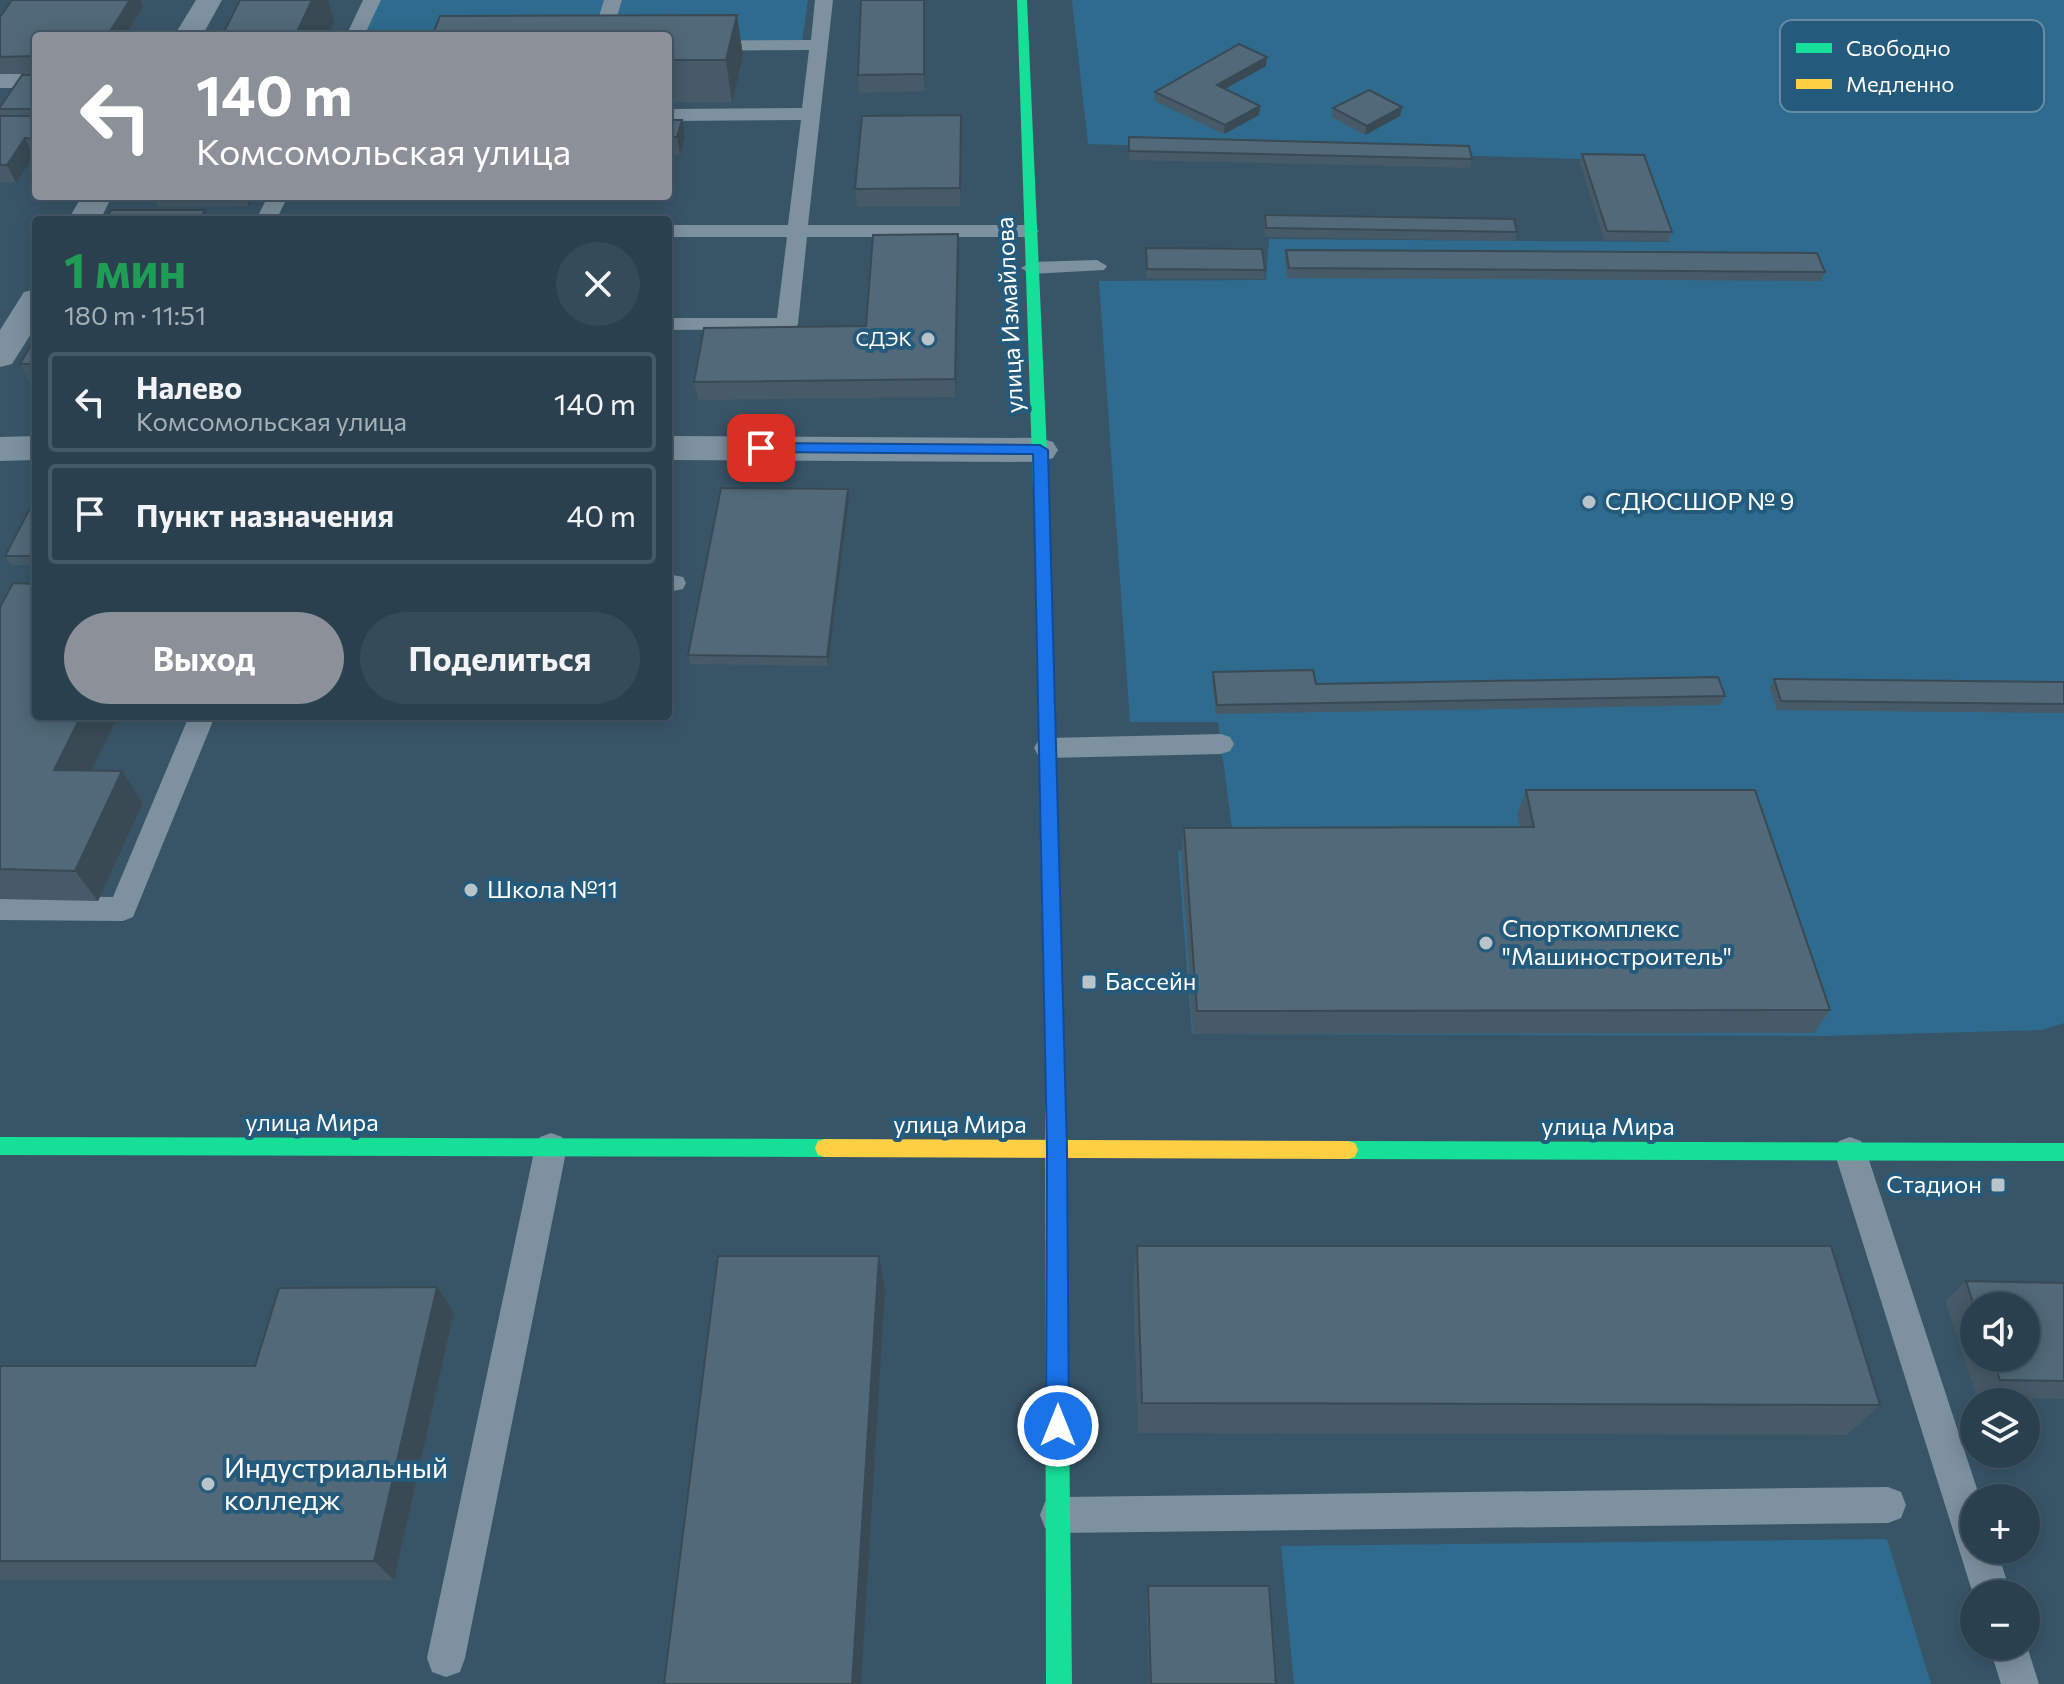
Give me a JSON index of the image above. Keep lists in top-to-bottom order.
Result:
{
  "streets": {
    "street": ["улица Измайлова", "улица Мира"]
  },
  "crossings": [
    ["улица Измайлова", "улица Мира"]
  ],
  "places": {
    "other": [
      "СДЭК",
      "СДЮСШОР № 9",
      "Школа №11",
      "Спорткомплекс \"Машиностроитель\"",
      "Индустриальный колледж"
    ],
    "transit": ["Бассейн", "Стадион"]
  },
  "legend": ["Свободно", "Медленно"],
  "page": {
    "turn": ["140 m", "Комсомольская улица"],
    "heading": ["1 мин", "180 m · 11:51"],
    "list": [
      {
        "name": "Налево",
        "note": "Комсомольская улица",
        "value": "140 m"
      },
      {
        "name": "Пункт назначения",
        "value": "40 m"
      }
    ],
    "buttons": ["Выход", "Поделиться"],
    "map_buttons": ["+", "−"]
  }
}
